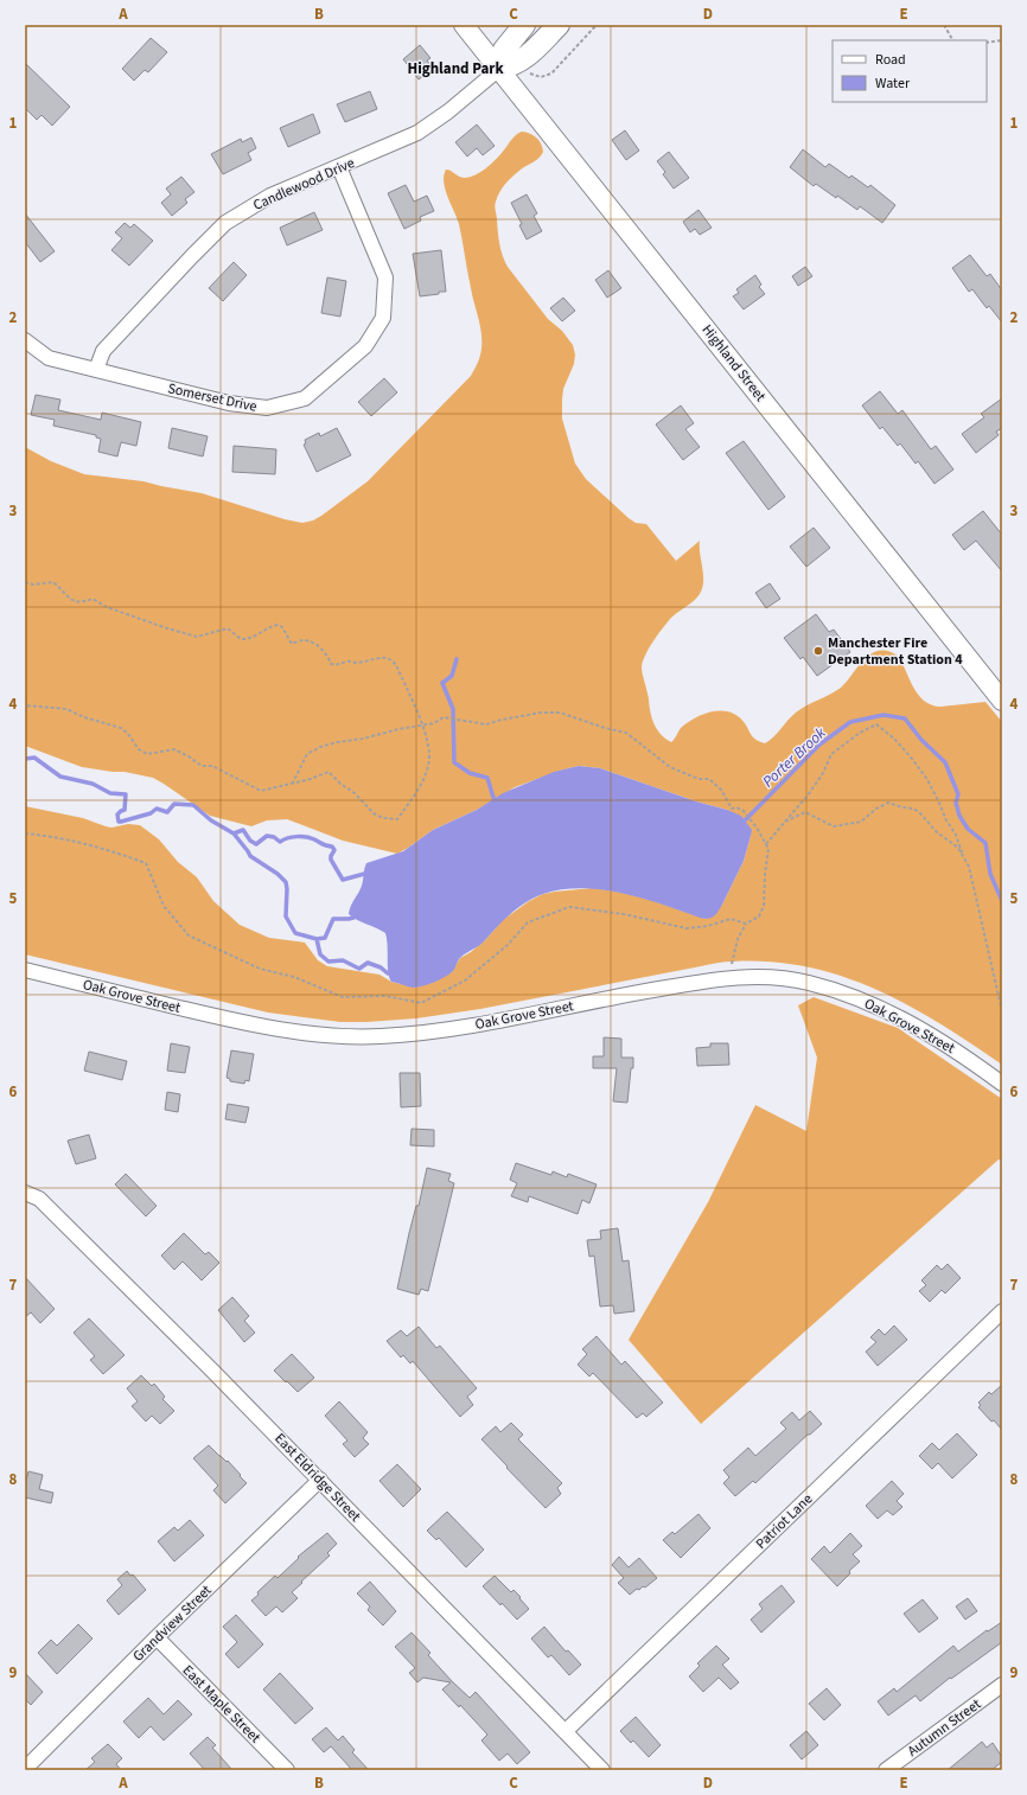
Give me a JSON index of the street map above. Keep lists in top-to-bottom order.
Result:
{
  "streets": {
    "main road": ["Highland Street"],
    "street": [
      "Candlewood Drive",
      "Somerset Drive",
      "Oak Grove Street",
      "East Eldridge Street",
      "Patriot Lane",
      "Grandview Street",
      "East Maple Street",
      "Autumn Street"
    ]
  },
  "crossings": [
    ["Candlewood Drive", "Highland Street"],
    ["Candlewood Drive", "Somerset Drive"],
    ["East Eldridge Street", "Patriot Lane"],
    ["East Eldridge Street", "Grandview Street"],
    ["Grandview Street", "East Maple Street"]
  ],
  "districts": ["Highland Park"],
  "water": ["Porter Brook"],
  "places": ["Manchester Fire Department Station 4"],
  "legend": ["Road", "Water"],
  "grid": {
    "columns": [
      "A",
      "B",
      "C",
      "D",
      "E"
    ],
    "rows": [
      "1",
      "2",
      "3",
      "4",
      "5",
      "6",
      "7",
      "8",
      "9"
    ]
  }
}
